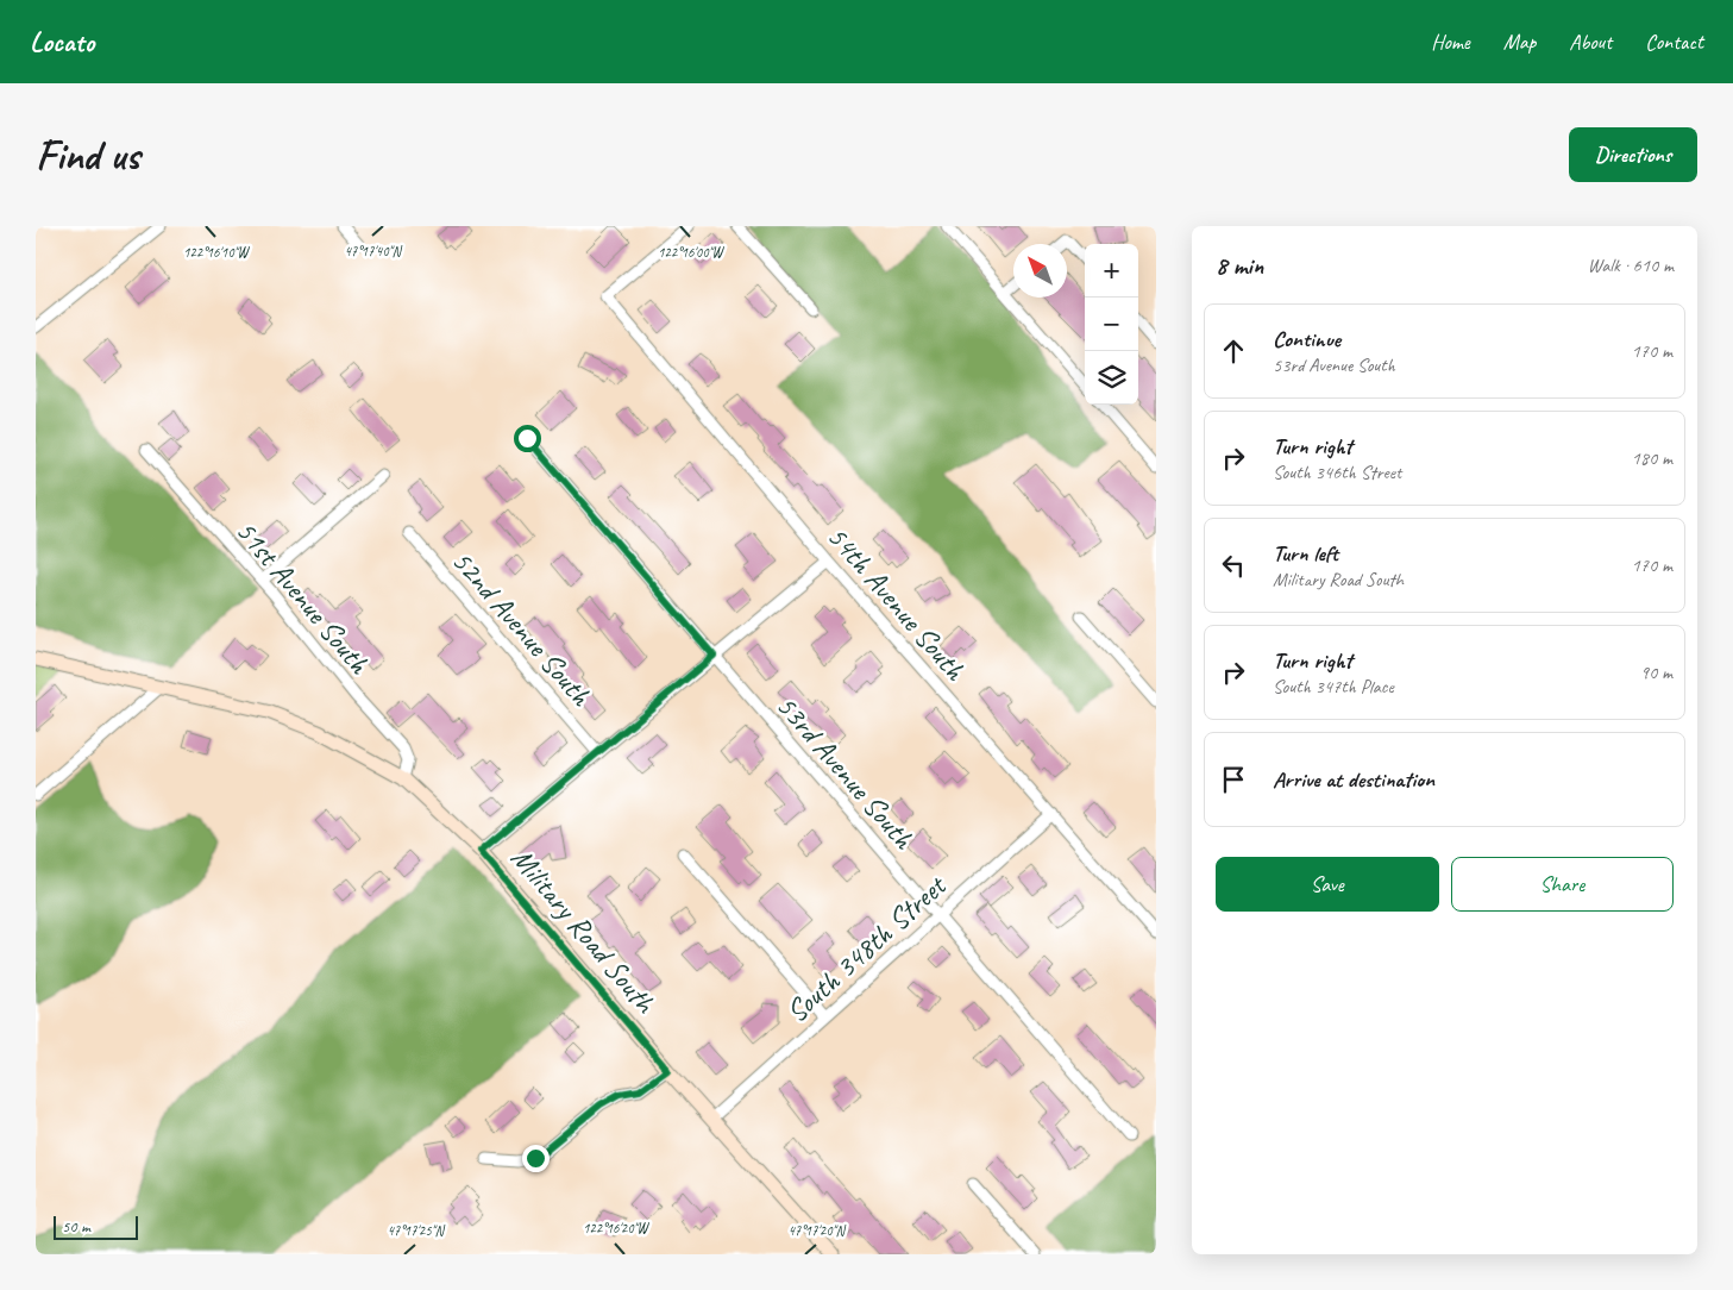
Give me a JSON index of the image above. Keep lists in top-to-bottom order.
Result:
{
  "streets": {
    "main road": ["Military Road South"],
    "street": [
      "51st Avenue South",
      "54th Avenue South",
      "52nd Avenue South",
      "53rd Avenue South",
      "South 348th Street"
    ]
  },
  "crossings": [
    ["51st Avenue South", "Military Road South"],
    ["54th Avenue South", "South 348th Street"],
    ["53rd Avenue South", "South 348th Street"],
    ["Military Road South", "South 348th Street"]
  ],
  "scale_bar": "50 m",
  "north": "top left",
  "page": {
    "header": "Locato",
    "nav": [
      "Home",
      "Map",
      "About",
      "Contact"
    ],
    "buttons": [
      "Directions",
      ["Save", "Share"]
    ],
    "title": "Find us",
    "heading": ["8 min", "Walk · 610 m"],
    "map_buttons": ["+", "−"],
    "list": [
      ["Continue", "53rd Avenue South", "170 m"],
      ["Turn right", "South 346th Street", "180 m"],
      ["Turn left", "Military Road South", "170 m"],
      ["Turn right", "South 347th Place", "90 m"],
      "Arrive at destination"
    ],
    "scale": "50 m"
  },
  "coordinates": [
    "47°17'40\"N",
    "122°16'10\"W",
    "122°16'00\"W",
    "122°16'20\"W",
    "47°17'25\"N",
    "47°17'20\"N"
  ]
}
